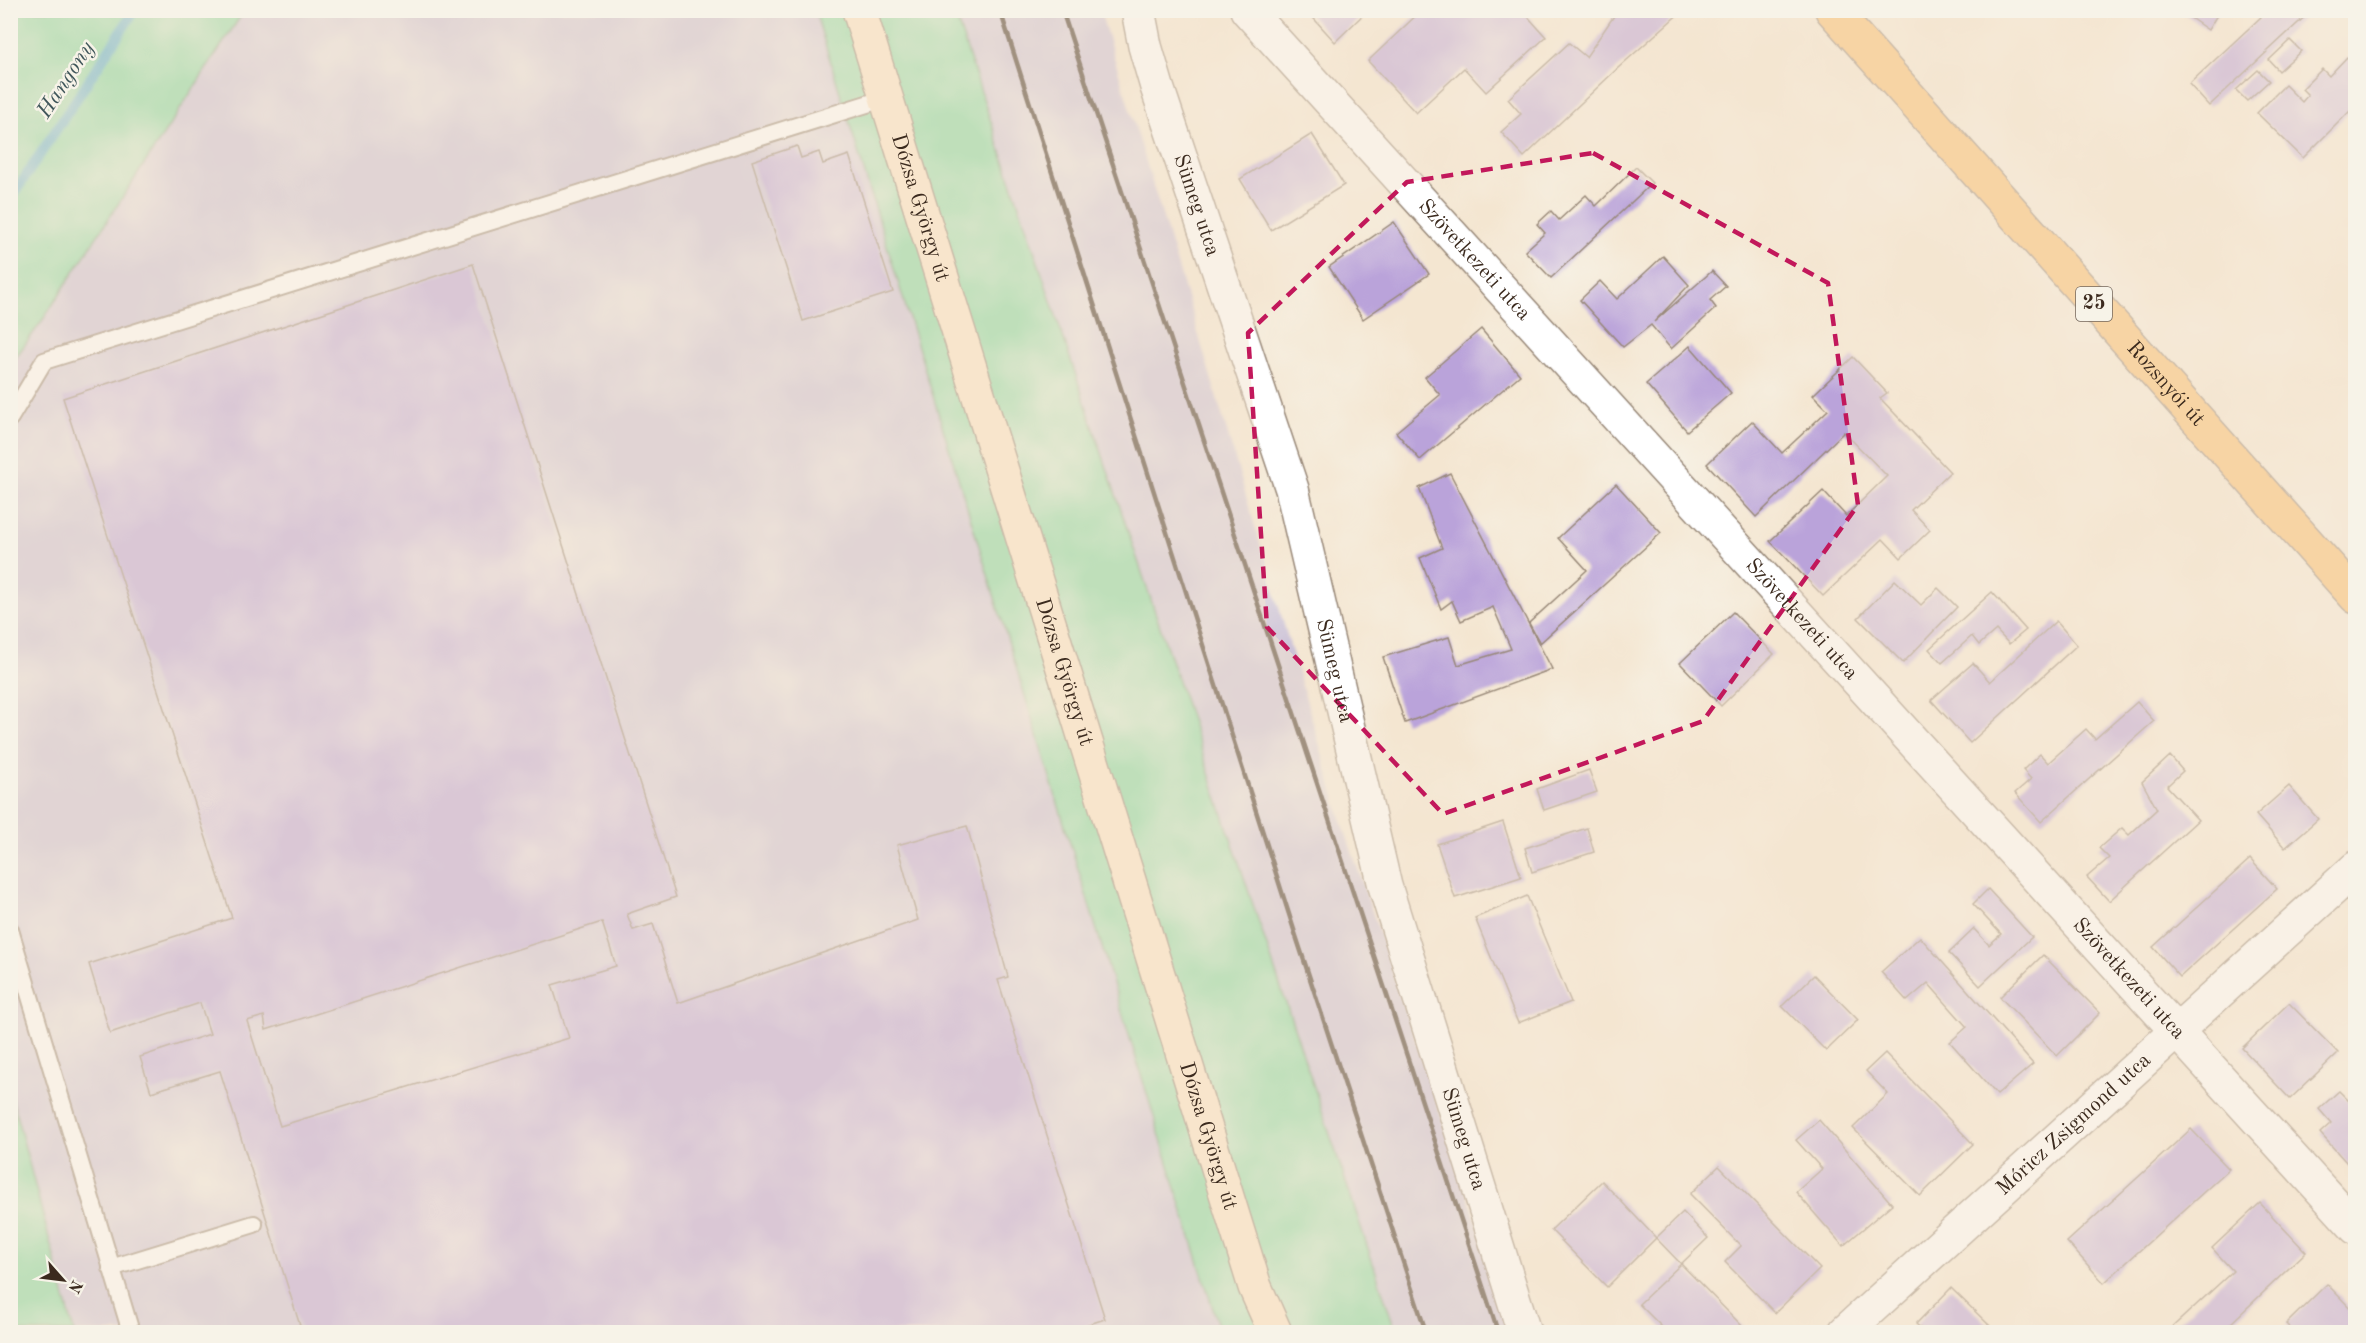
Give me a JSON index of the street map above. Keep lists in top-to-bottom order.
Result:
{
  "streets": {
    "main road": ["Dózsa György út", "25", "Rozsnyói út"],
    "street": ["Sümeg utca", "Szövetkezeti utca", "Móricz Zsigmond utca"]
  },
  "crossings": [
    ["Szövetkezeti utca", "Móricz Zsigmond utca"]
  ],
  "water": ["Hangony"],
  "north": "bottom right"
}
